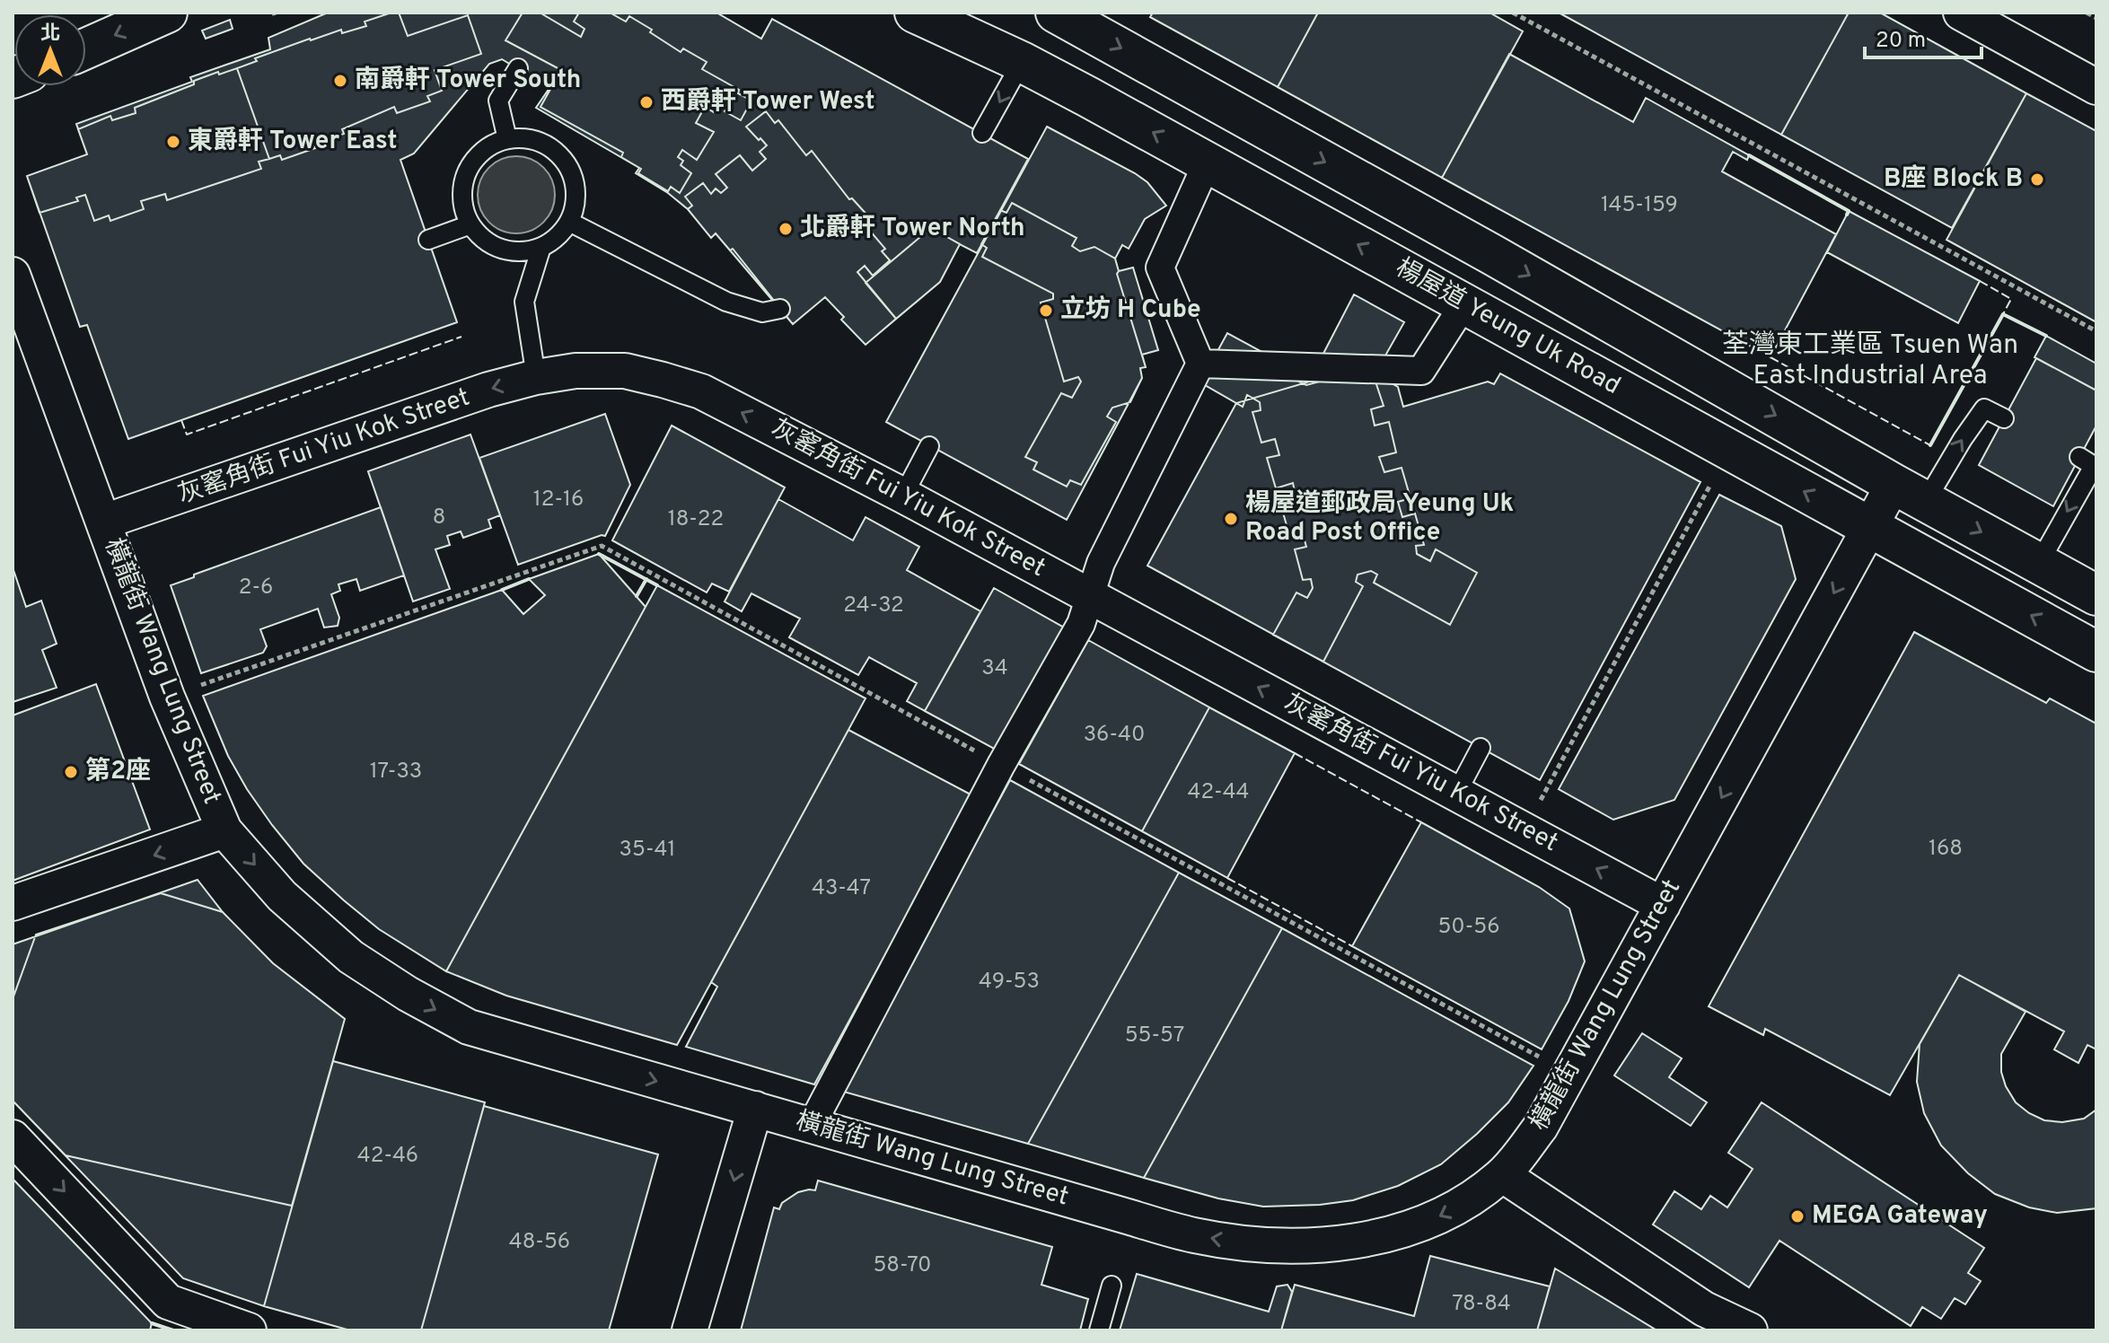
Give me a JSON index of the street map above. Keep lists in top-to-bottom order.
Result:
{
  "streets": {
    "main road": ["楊屋道 Yeung Uk Road"],
    "street": ["灰窰角街 Fui Yiu Kok Street", "橫龍街 Wang Lung Street"]
  },
  "crossings": [
    ["楊屋道 Yeung Uk Road", "橫龍街 Wang Lung Street"],
    ["灰窰角街 Fui Yiu Kok Street", "橫龍街 Wang Lung Street"]
  ],
  "one_way": ["灰窰角街 Fui Yiu Kok Street"],
  "districts": ["荃灣東工業區 Tsuen Wan East Industrial Area"],
  "places": [
    "南爵軒 Tower South",
    "西爵軒 Tower West",
    "東爵軒 Tower East",
    "B座 Block B",
    "北爵軒 Tower North",
    "立坊 H Cube",
    "楊屋道郵政局 Yeung Uk Road Post Office",
    "第2座",
    "MEGA Gateway"
  ],
  "house_numbers": [
    "145-159",
    "12-16",
    "8",
    "18-22",
    "2-6",
    "24-32",
    "34",
    "36-40",
    "17-33",
    "42-44",
    "168",
    "35-41",
    "43-47",
    "50-56",
    "49-53",
    "55-57",
    "42-46",
    "48-56",
    "58-70",
    "78-84"
  ],
  "scale_bar": "20 m",
  "north": "top"
}
